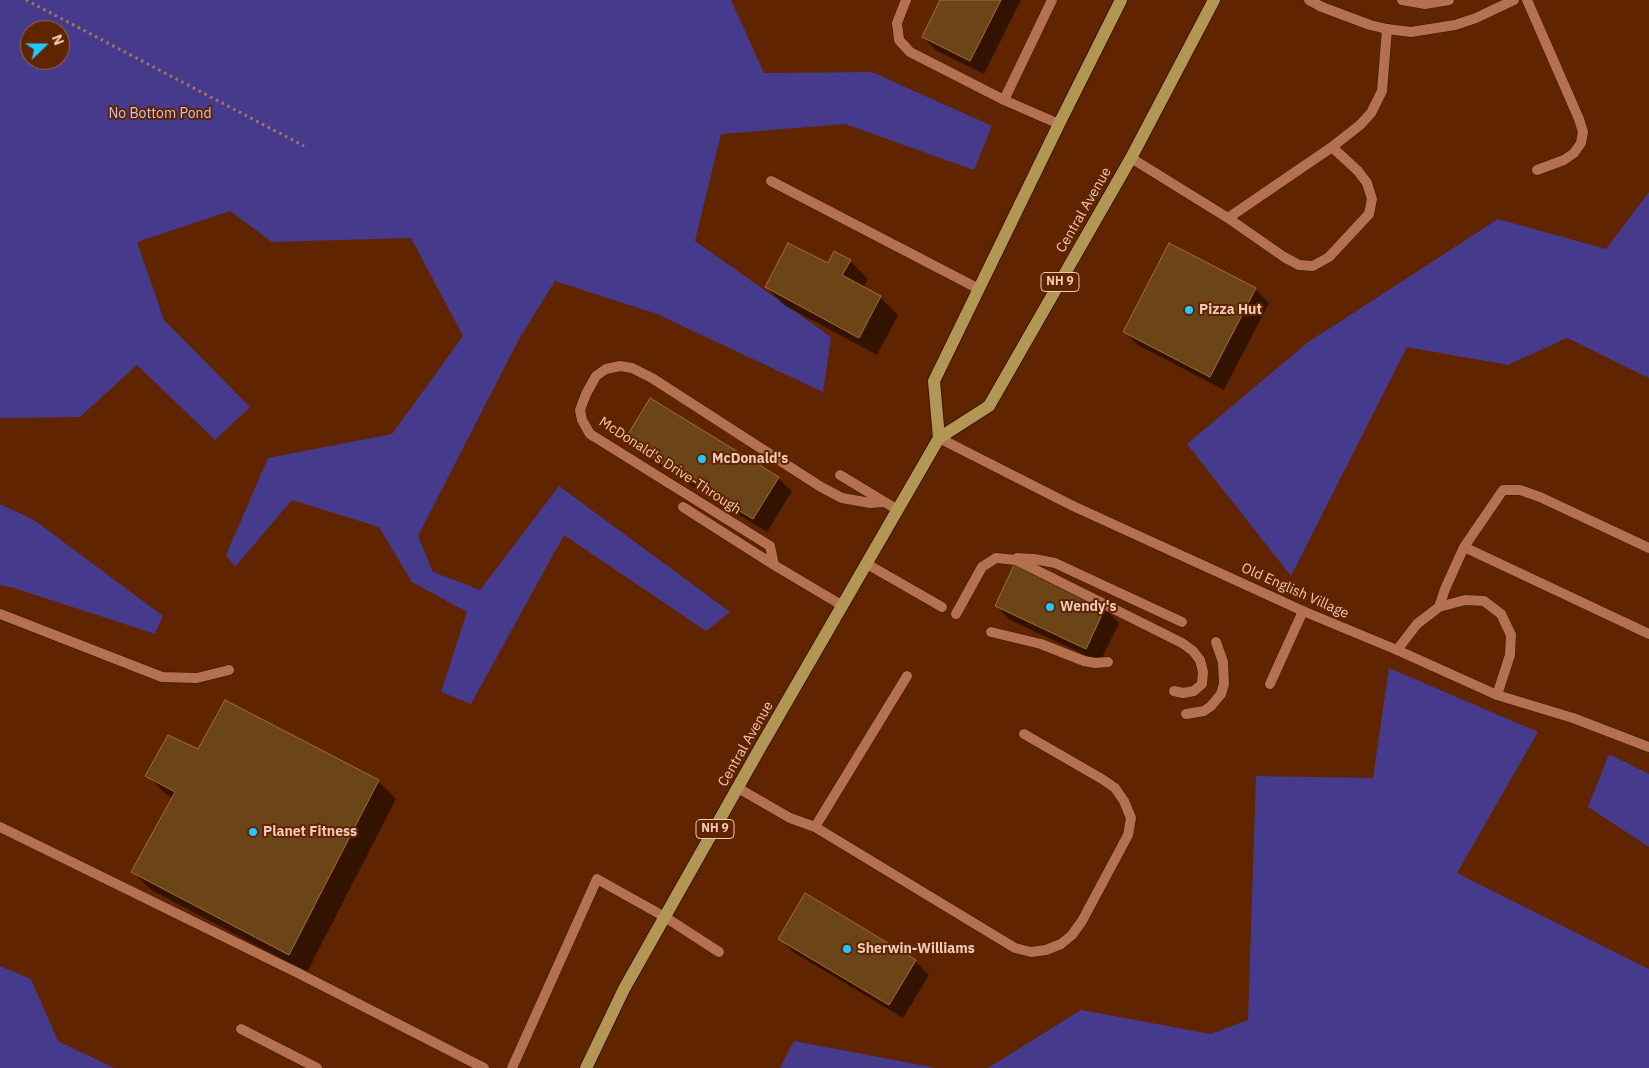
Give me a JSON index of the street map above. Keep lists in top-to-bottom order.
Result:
{
  "streets": {
    "main road": ["Central Avenue", "NH 9"],
    "street": ["McDonald's Drive-Through", "Old English Village"]
  },
  "crossings": [
    ["Central Avenue", "Old English Village"]
  ],
  "parks": ["No Bottom Pond"],
  "places": [
    "Pizza Hut",
    "McDonald's",
    "Wendy's",
    "Planet Fitness",
    "Sherwin-Williams"
  ],
  "north": "right"
}
